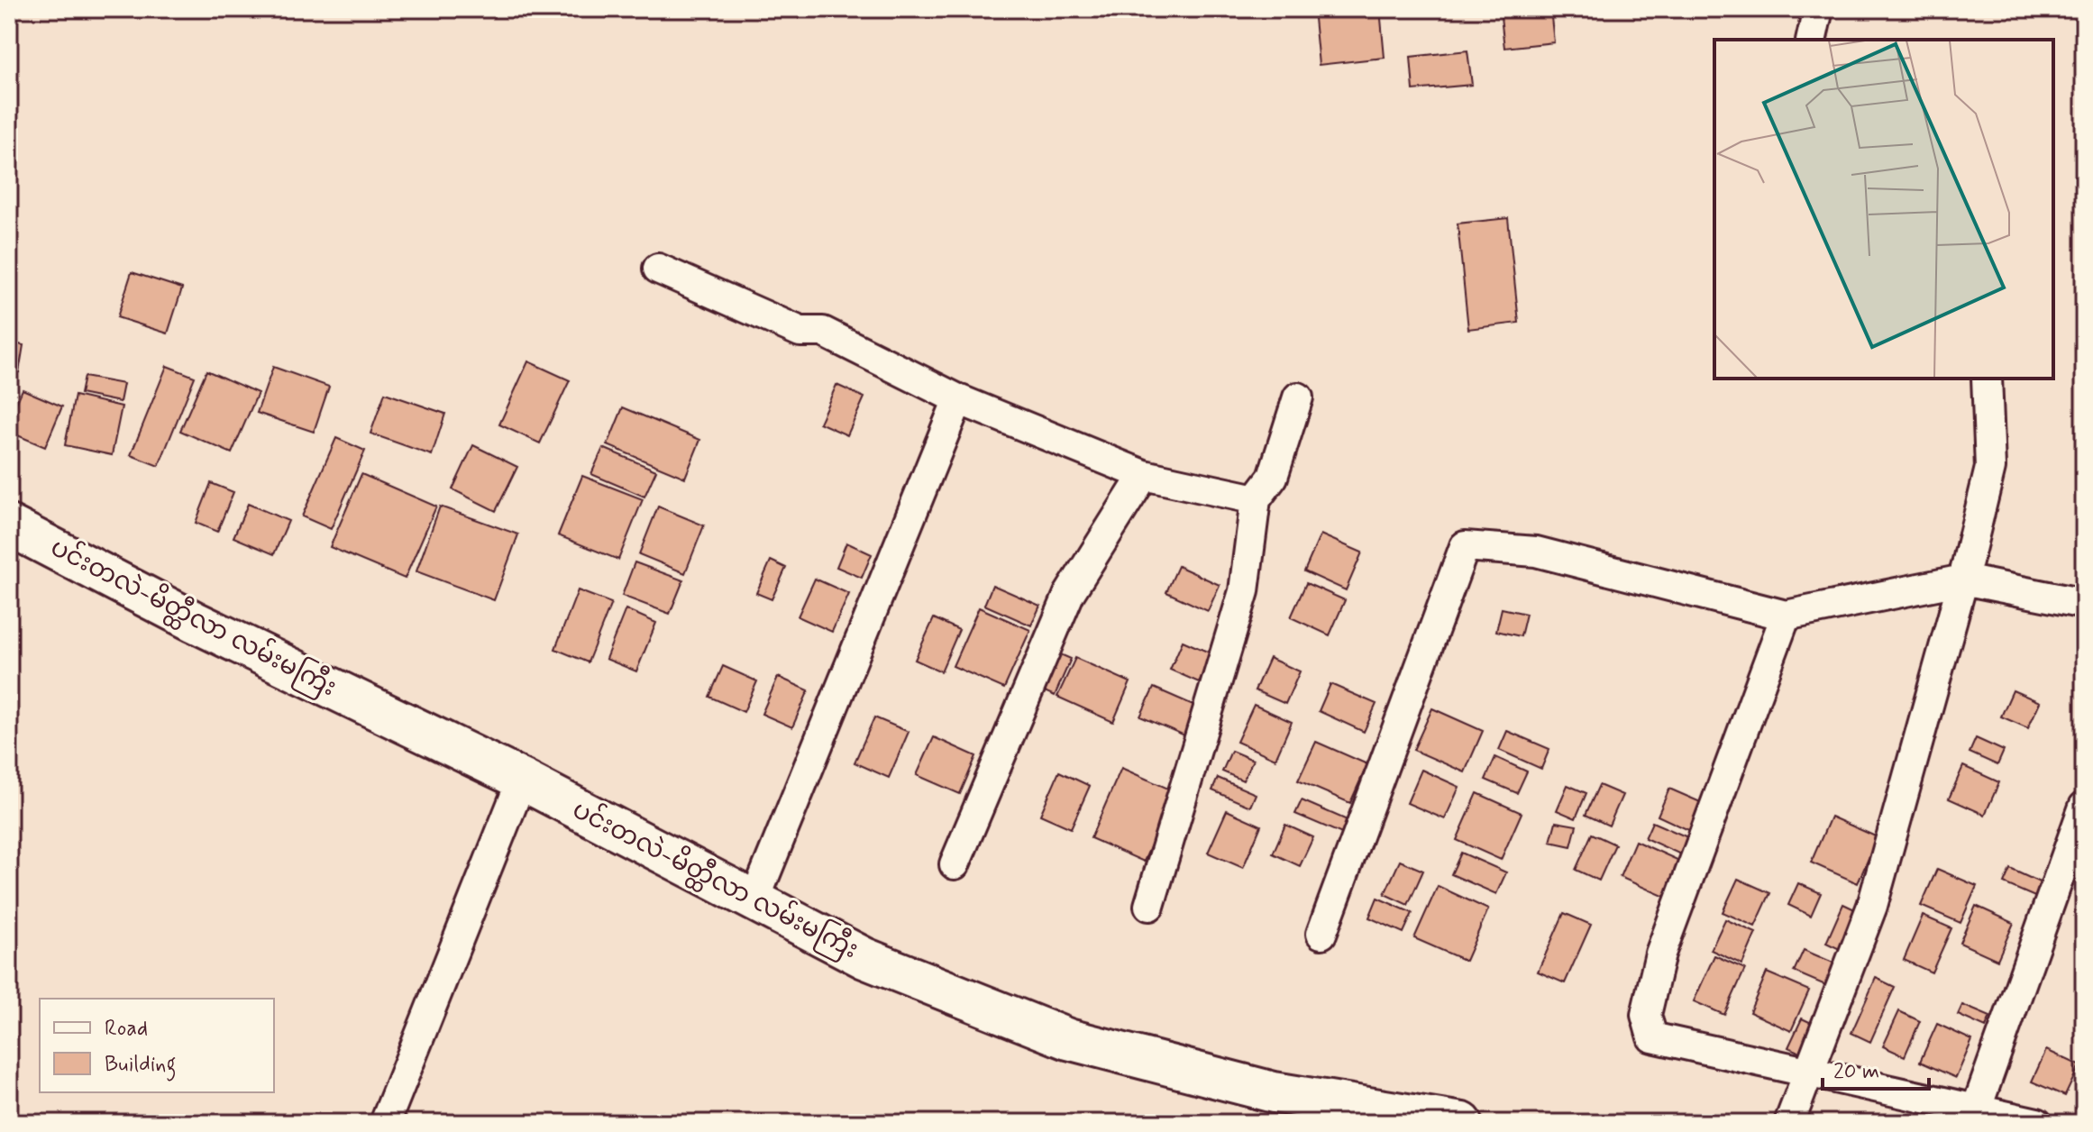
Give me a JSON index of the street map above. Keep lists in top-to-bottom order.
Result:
{
  "streets": {
    "street": ["ပင်းတလဲ-မိတ္ထီလာ လမ်းမကြီး"]
  },
  "legend": ["Road", "Building"],
  "scale_bar": "20 m"
}
